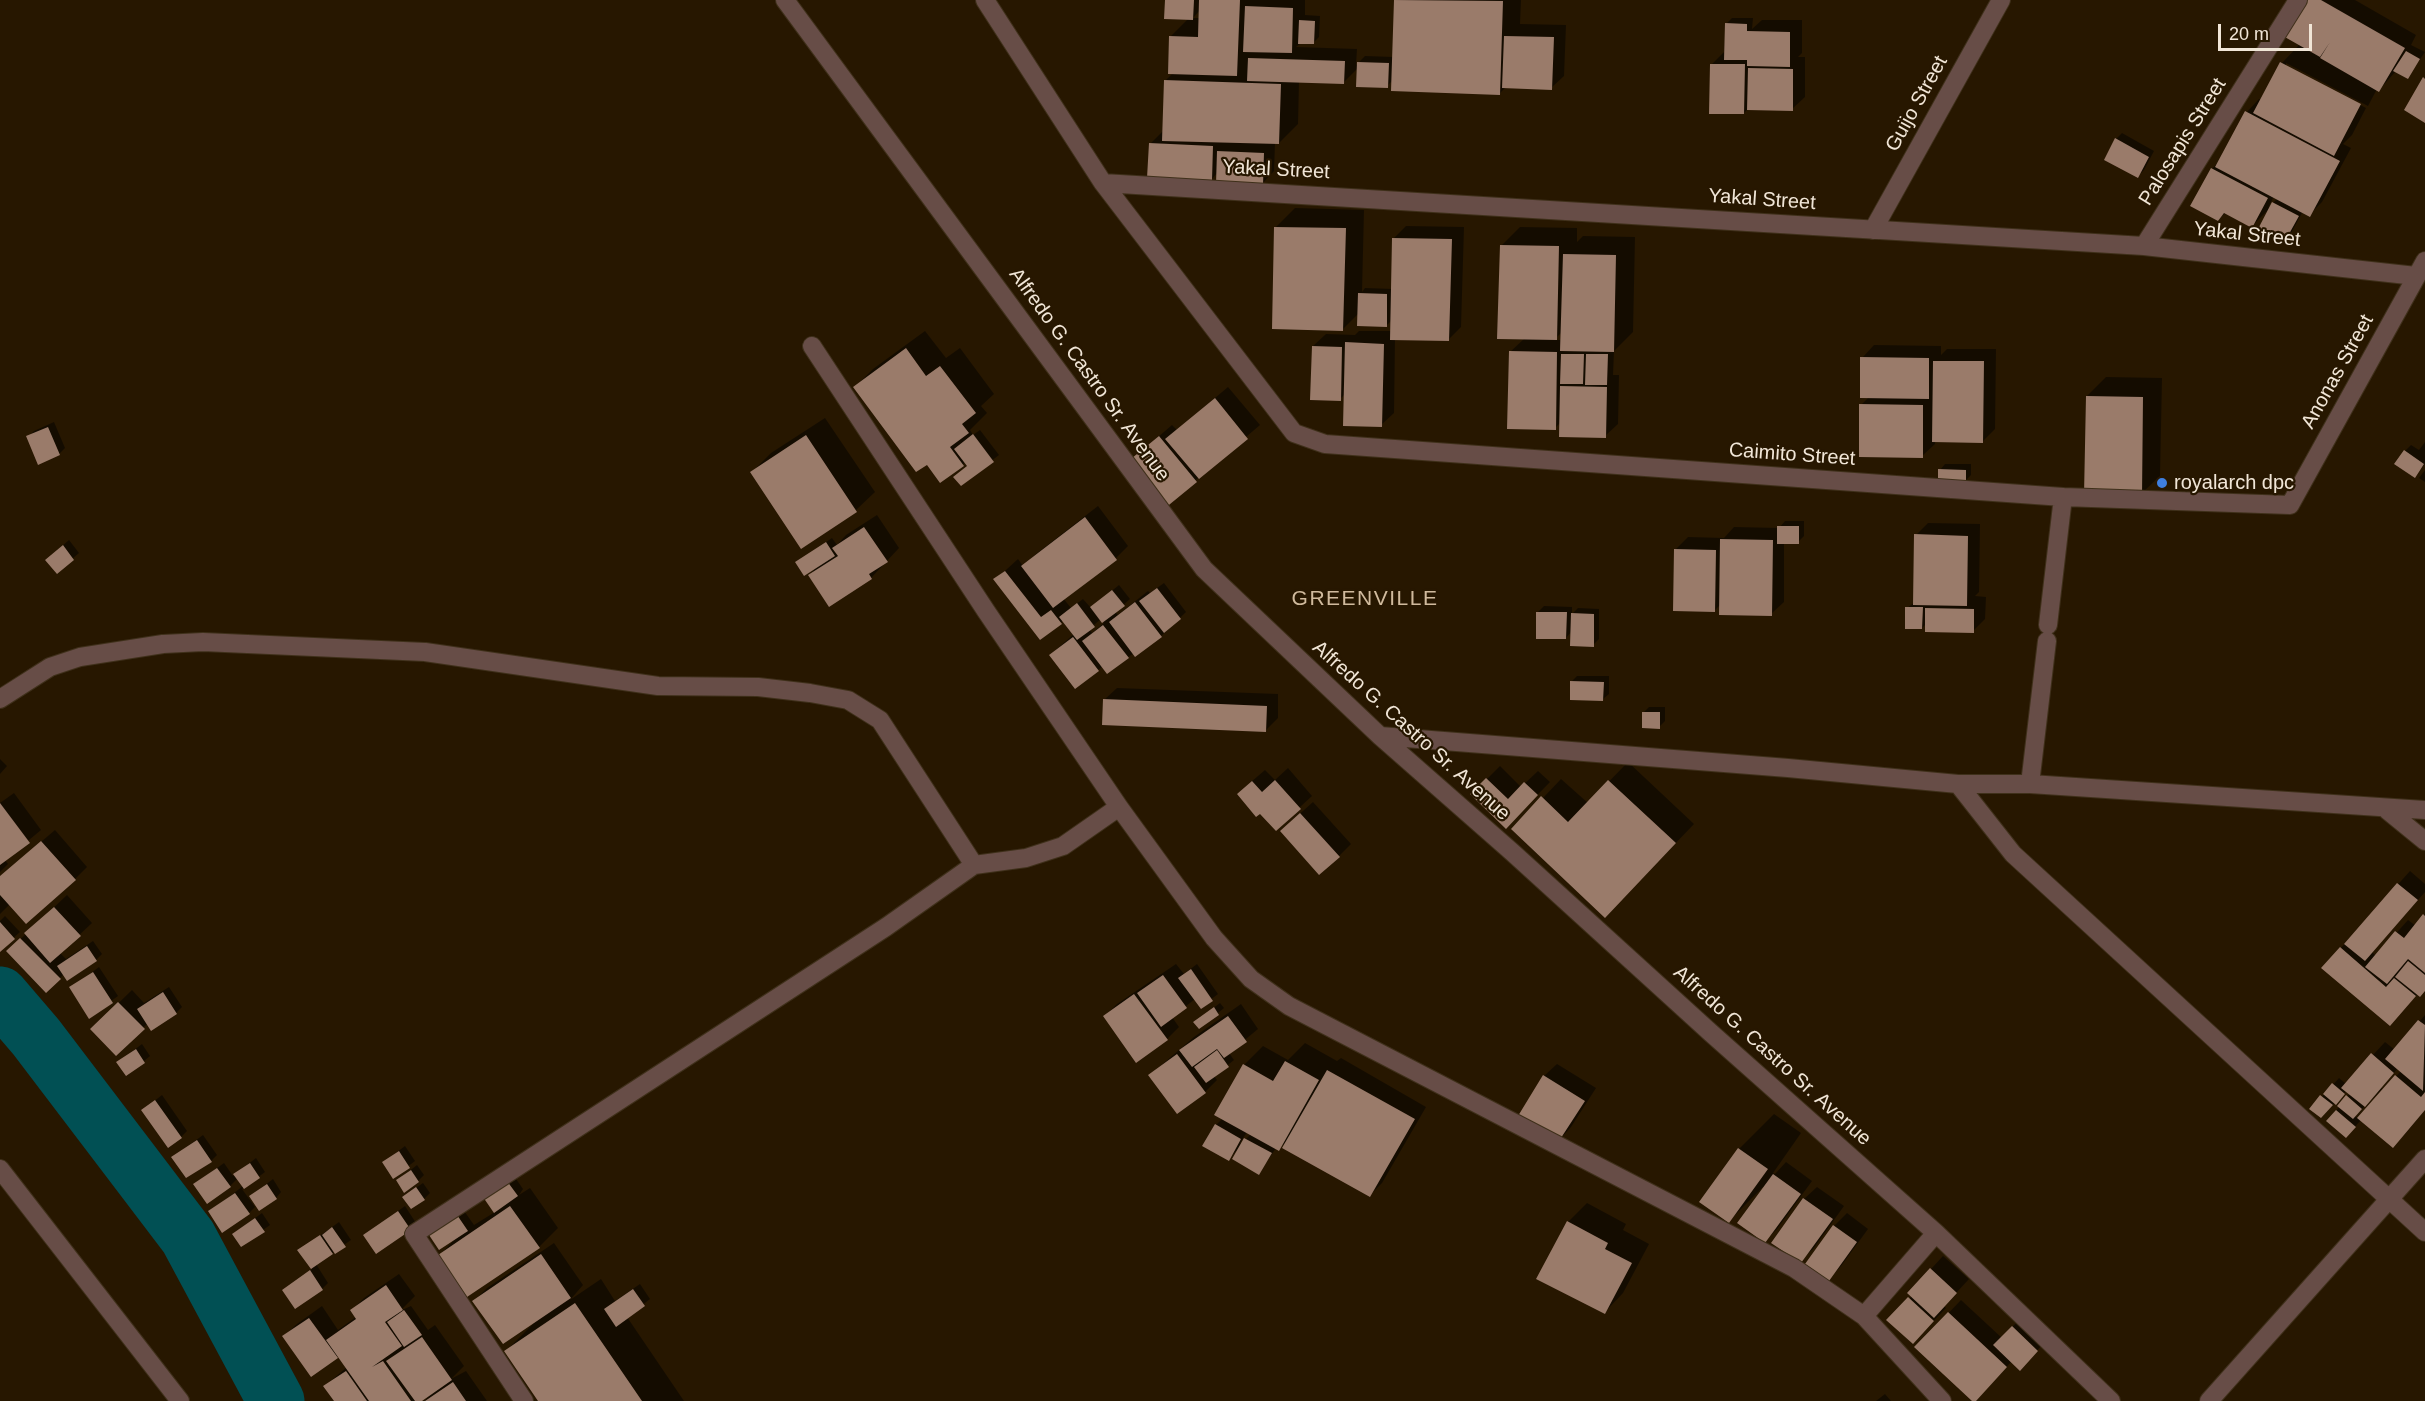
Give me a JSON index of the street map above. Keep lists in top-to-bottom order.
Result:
{
  "streets": {
    "street": [
      "Guijo Street",
      "Palosapis Street",
      "Yakal Street",
      "Anonas Street",
      "Alfredo G. Castro Sr. Avenue",
      "Caimito Street"
    ]
  },
  "crossings": [
    ["Guijo Street", "Yakal Street"],
    ["Palosapis Street", "Yakal Street"],
    ["Yakal Street", "Anonas Street"],
    ["Yakal Street", "Caimito Street"],
    ["Anonas Street", "Caimito Street"]
  ],
  "districts": ["GREENVILLE"],
  "places": ["royalarch dpc"],
  "scale_bar": "20 m"
}
